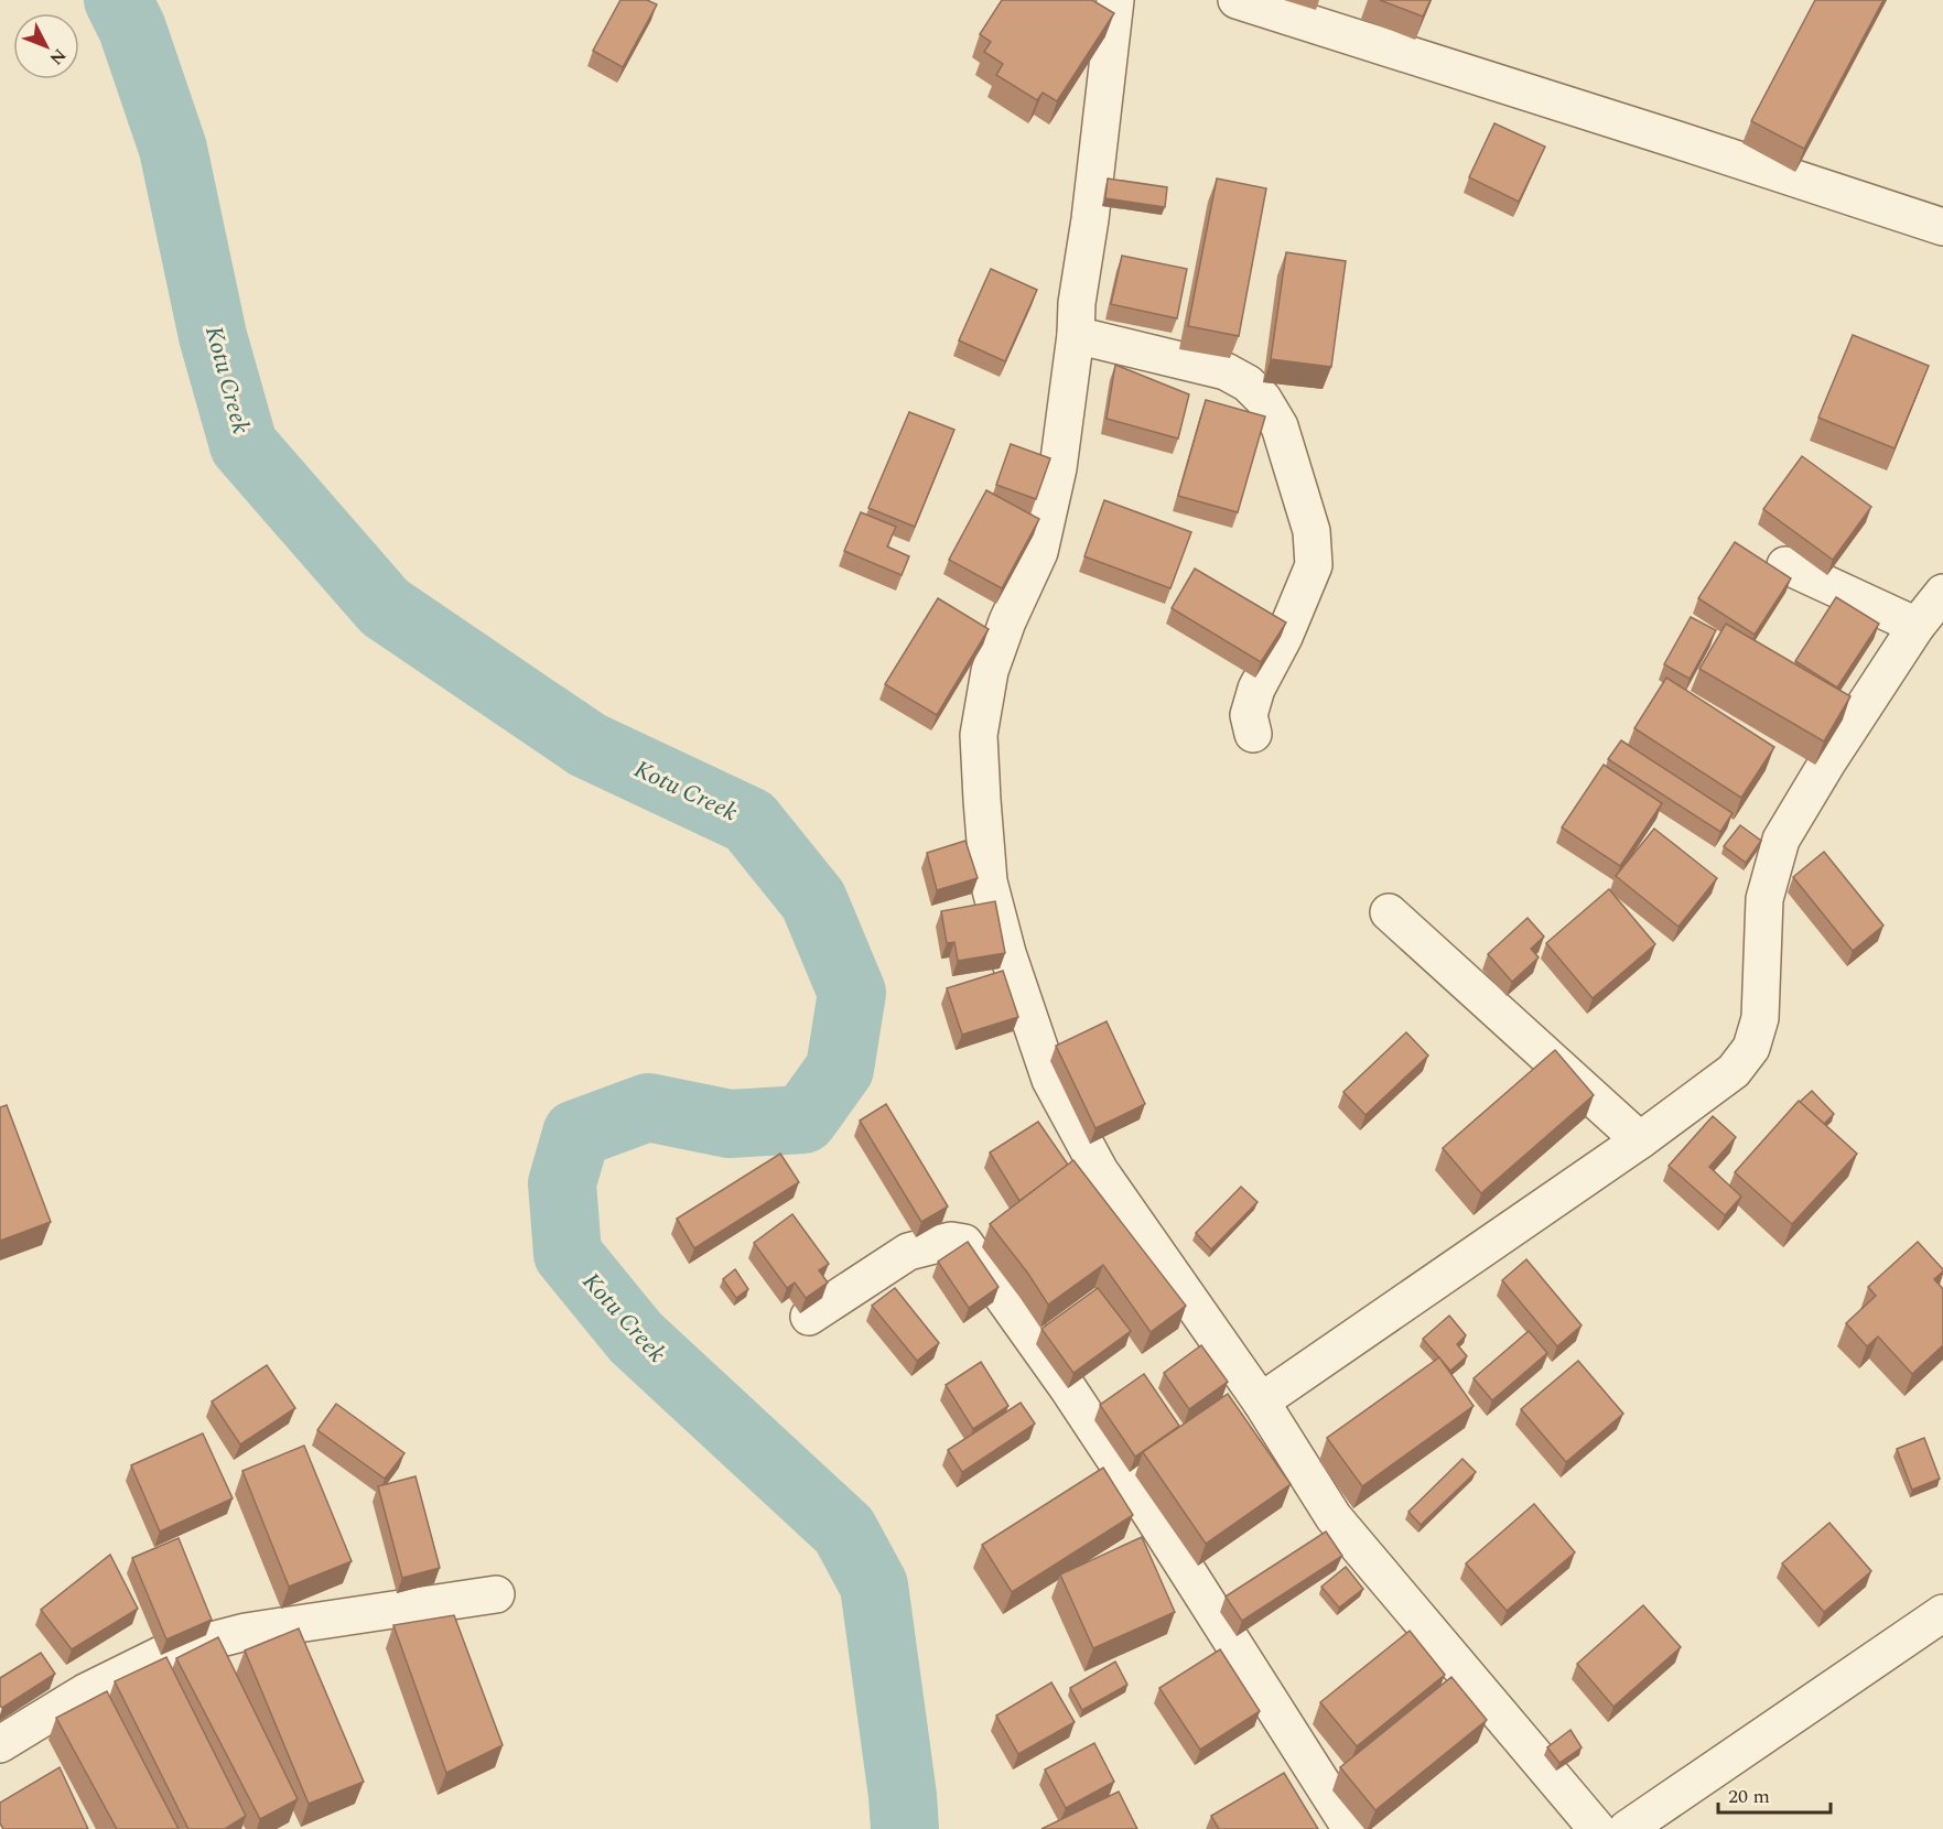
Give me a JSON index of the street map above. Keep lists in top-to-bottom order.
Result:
{
  "water": ["Kotu Creek"],
  "scale_bar": "20 m",
  "north": "bottom right"
}
